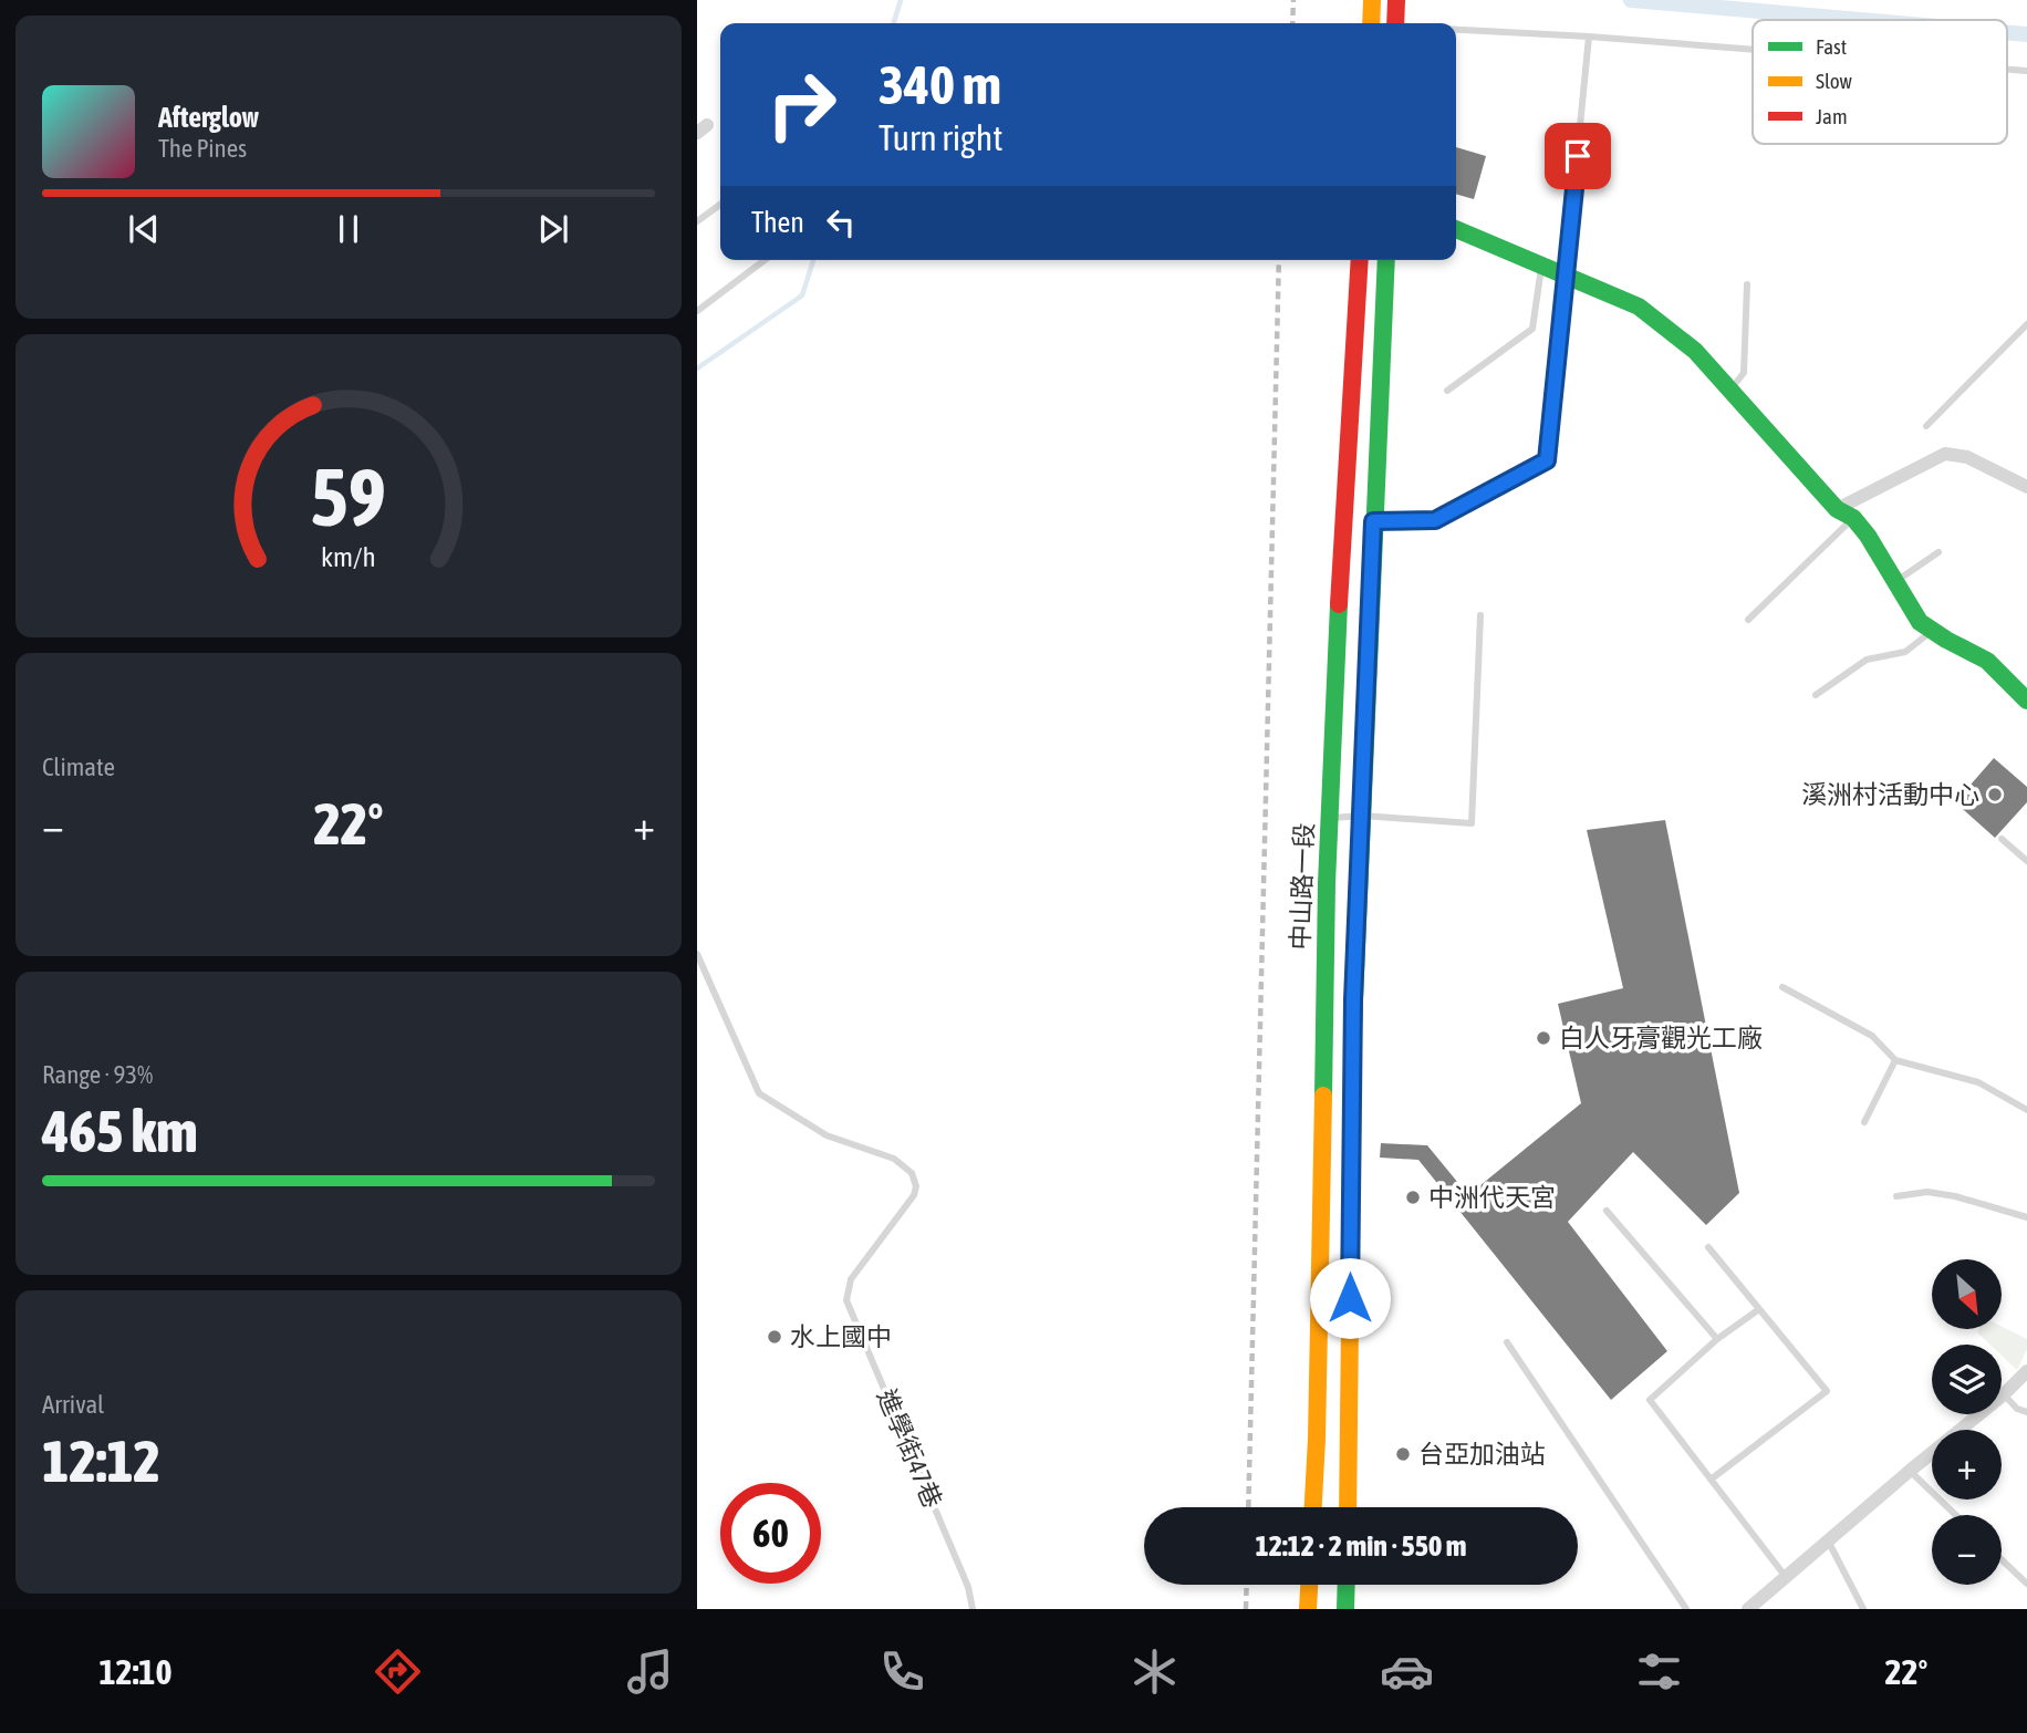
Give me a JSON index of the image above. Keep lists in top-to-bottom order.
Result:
{
  "streets": {
    "main road": ["中山路一段"],
    "lane": ["進學街47巷"]
  },
  "places": [
    "溪洲村活動中心",
    "白人牙膏觀光工廠",
    "中洲代天宮",
    "水上國中",
    "台亞加油站"
  ],
  "legend": ["Fast", "Slow", "Jam"],
  "north": "bottom right",
  "page": {
    "turn": ["340 m", "Turn right"],
    "song": ["Afterglow", "The Pines"],
    "then": "Then",
    "tile": [
      "Climate",
      ["Range · 93%", "465 km"],
      ["Arrival", "12:12"]
    ],
    "heat": ["−", "22°", "+"],
    "map_buttons": ["+", "−"],
    "limit": "60",
    "trip": "12:12 · 2 min · 550 m",
    "tabs": ["12:10", "22°"],
    "gauge": ["59", "km/h"]
  }
}
